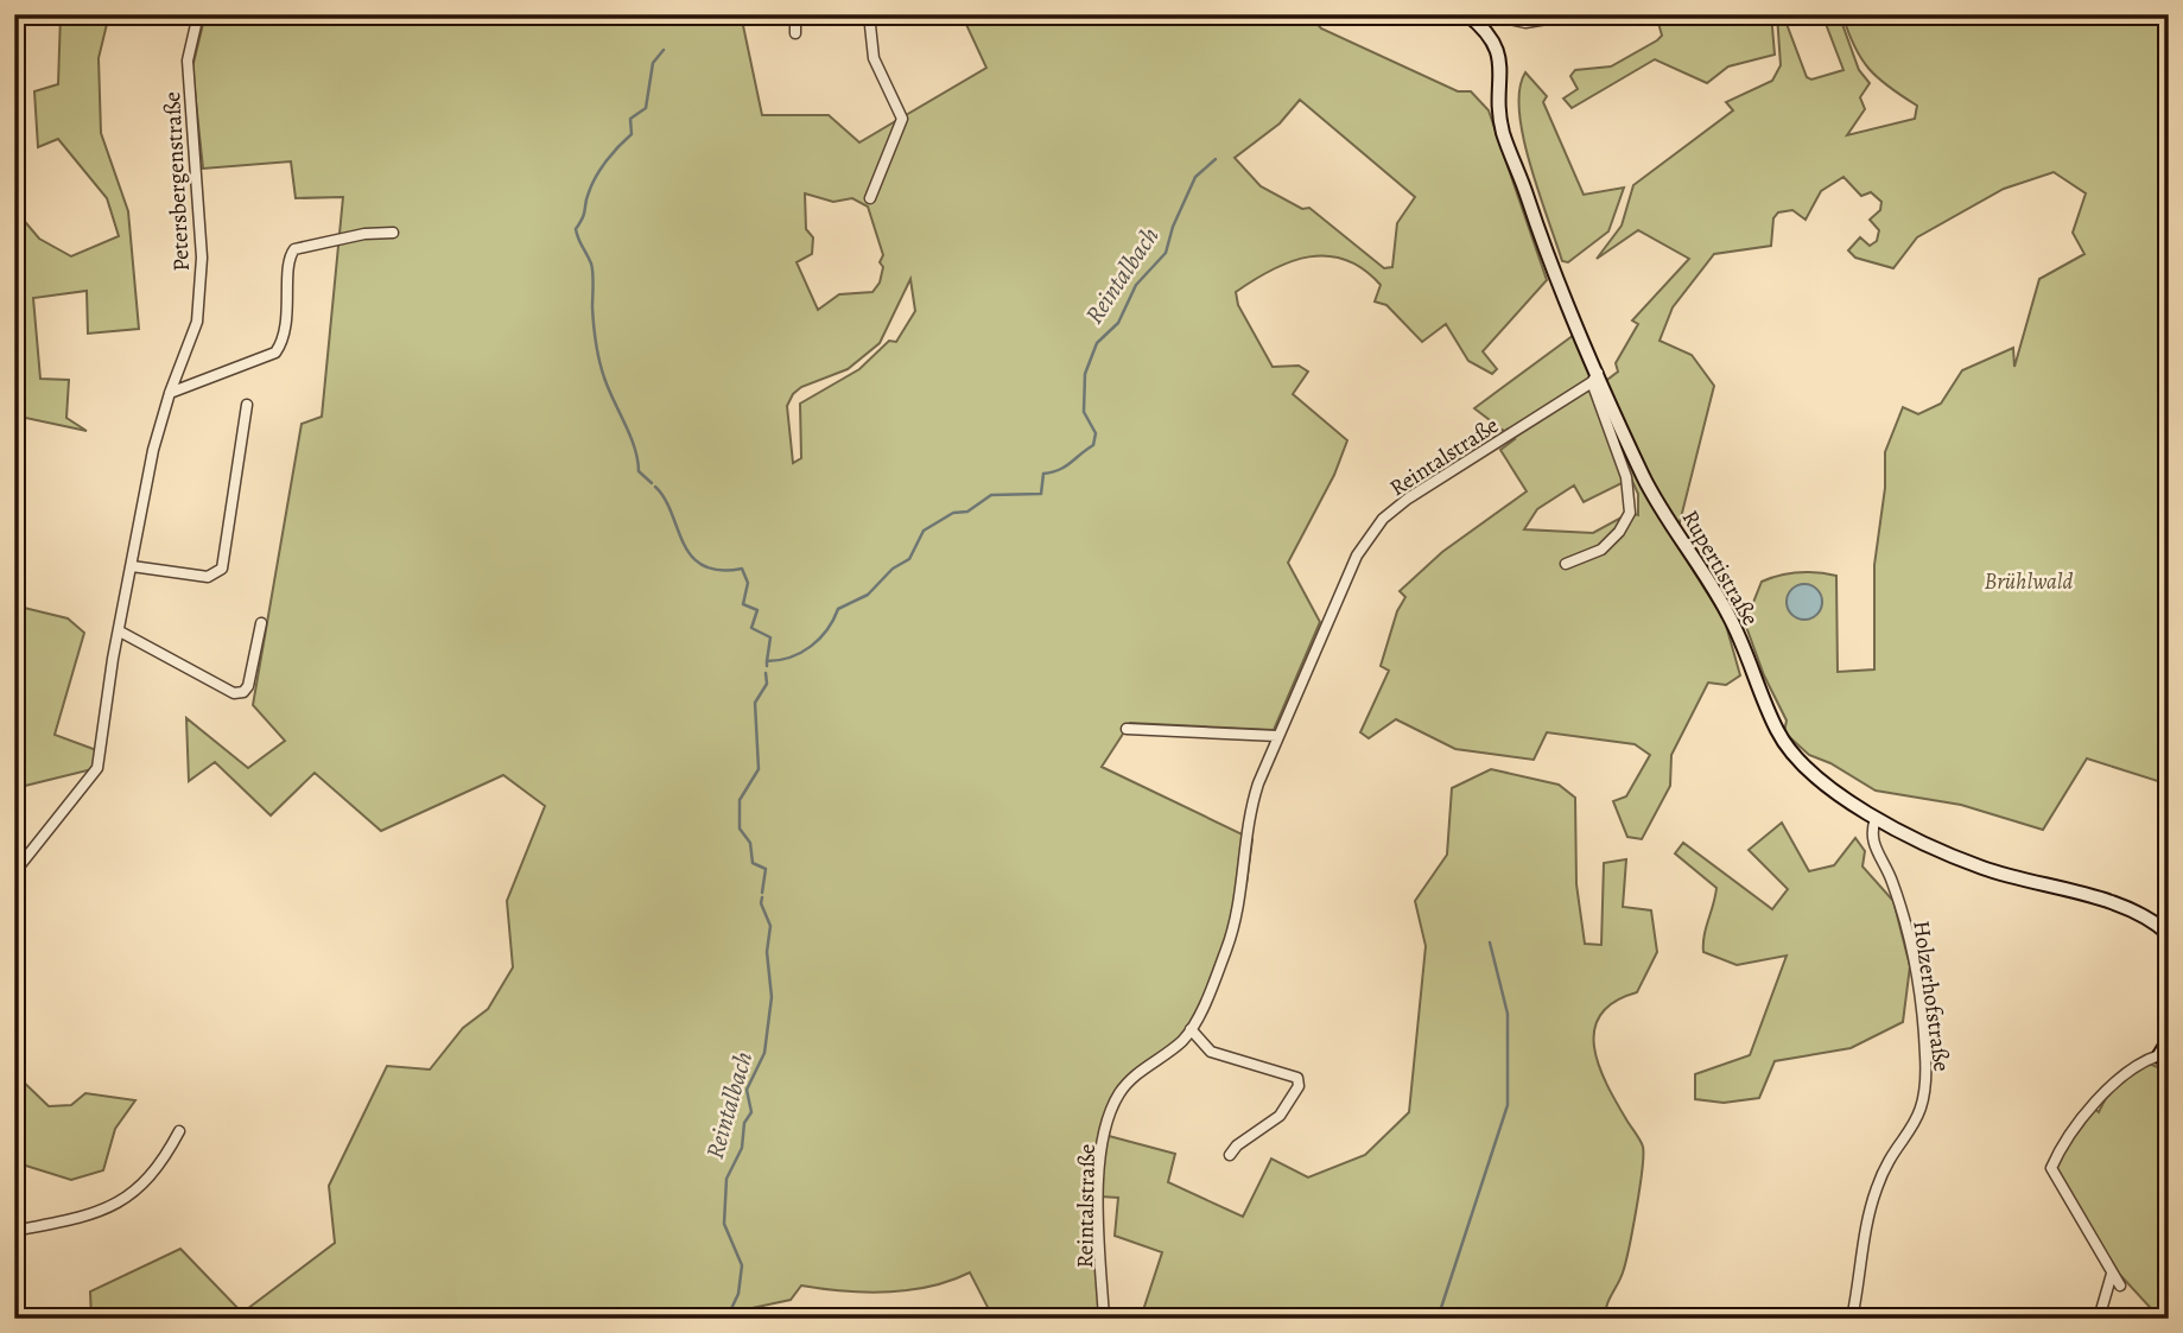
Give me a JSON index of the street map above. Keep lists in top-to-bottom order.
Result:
{
  "streets": {
    "main road": ["Rupertistraße"],
    "street": ["Petersbergenstraße", "Reintalstraße", "Holzerhofstraße"]
  },
  "crossings": [
    ["Reintalstraße", "Rupertistraße"],
    ["Rupertistraße", "Holzerhofstraße"]
  ],
  "water": ["Reintalbach"],
  "parks": ["Brühlwald"]
}
